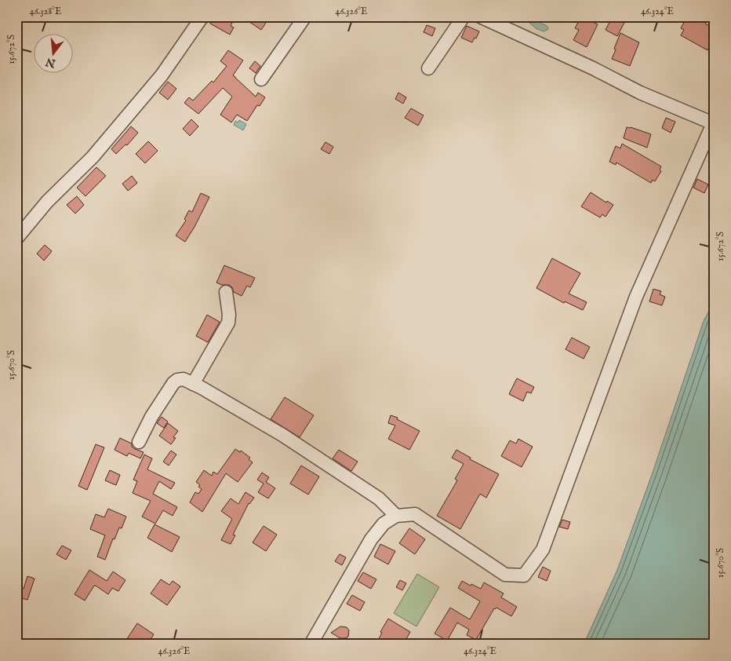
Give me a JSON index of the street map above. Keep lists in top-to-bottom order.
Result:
{
  "north": "bottom",
  "coordinates": [
    "46.328°E",
    "46.326°E",
    "46.324°E",
    "15.672°S",
    "15.670°S"
  ]
}
